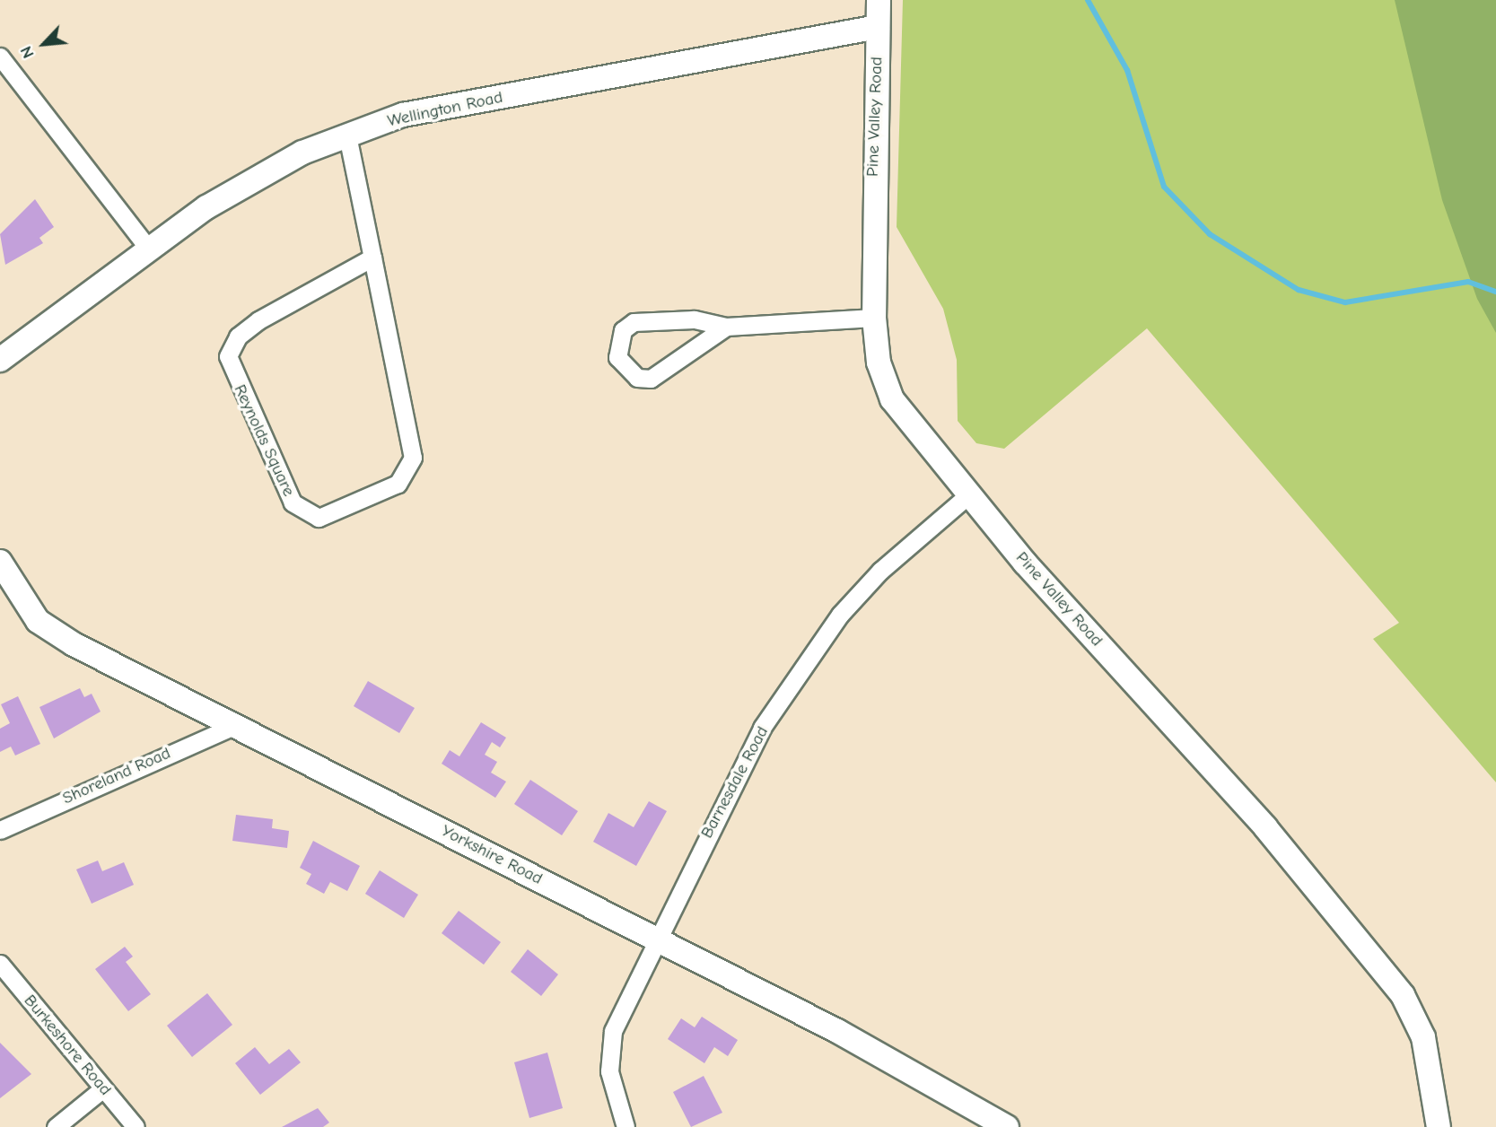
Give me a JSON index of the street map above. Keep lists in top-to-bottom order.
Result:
{
  "streets": {
    "street": [
      "Wellington Road",
      "Pine Valley Road",
      "Reynolds Square",
      "Shoreland Road",
      "Barnesdale Road",
      "Yorkshire Road",
      "Burkeshore Road"
    ]
  },
  "crossings": [
    ["Wellington Road", "Pine Valley Road"],
    ["Wellington Road", "Reynolds Square"],
    ["Pine Valley Road", "Barnesdale Road"],
    ["Shoreland Road", "Yorkshire Road"],
    ["Barnesdale Road", "Yorkshire Road"]
  ],
  "north": "bottom left"
}
